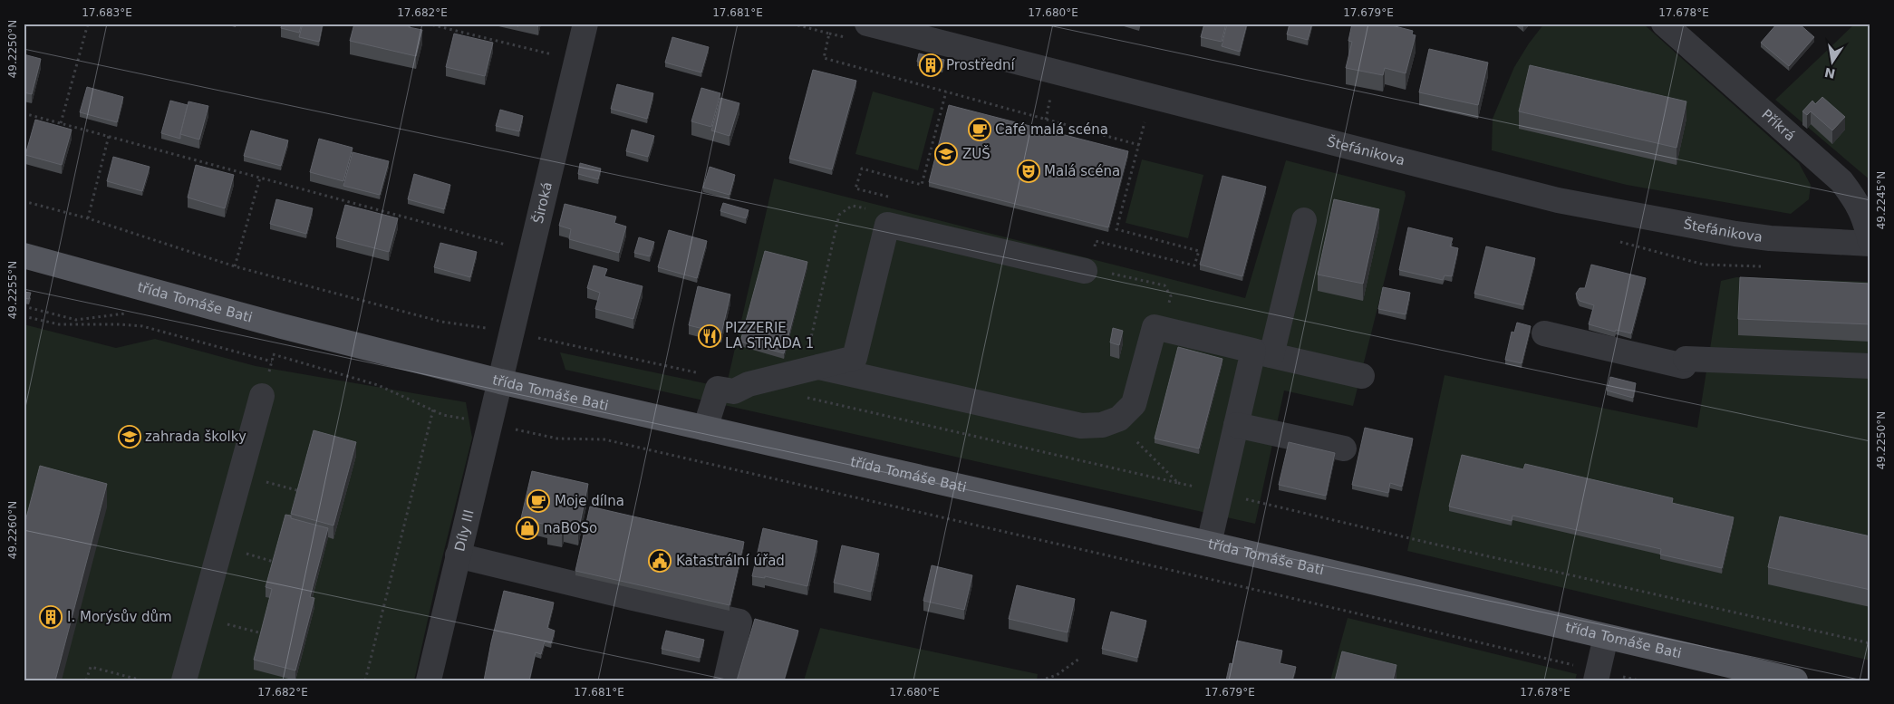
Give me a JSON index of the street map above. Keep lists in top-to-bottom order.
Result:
{
  "streets": {
    "main road": ["třída Tomáše Bati"],
    "street": [
      "Příkrá",
      "Štefánikova",
      "Široká",
      "Díly III"
    ]
  },
  "crossings": [
    ["Příkrá", "Štefánikova"],
    ["Široká", "třída Tomáše Bati"],
    ["Široká", "Díly III"],
    ["třída Tomáše Bati", "Díly III"]
  ],
  "places": {
    "building": ["Prostřední", "I. Morýsův dům"],
    "cafe": ["Café malá scéna", "Moje dílna"],
    "school or university": ["ZUŠ", "zahrada školky"],
    "theatre": ["Malá scéna"],
    "restaurant": ["PIZZERIE LA STRADA 1"],
    "shop": ["naBOSo"],
    "public building": ["Katastrální úřad"]
  },
  "north": "bottom",
  "coordinates": [
    "17.683°E",
    "17.682°E",
    "17.681°E",
    "17.680°E",
    "17.679°E",
    "17.678°E",
    "49.2250°N",
    "49.2245°N",
    "49.2255°N",
    "49.2260°N"
  ]
}
